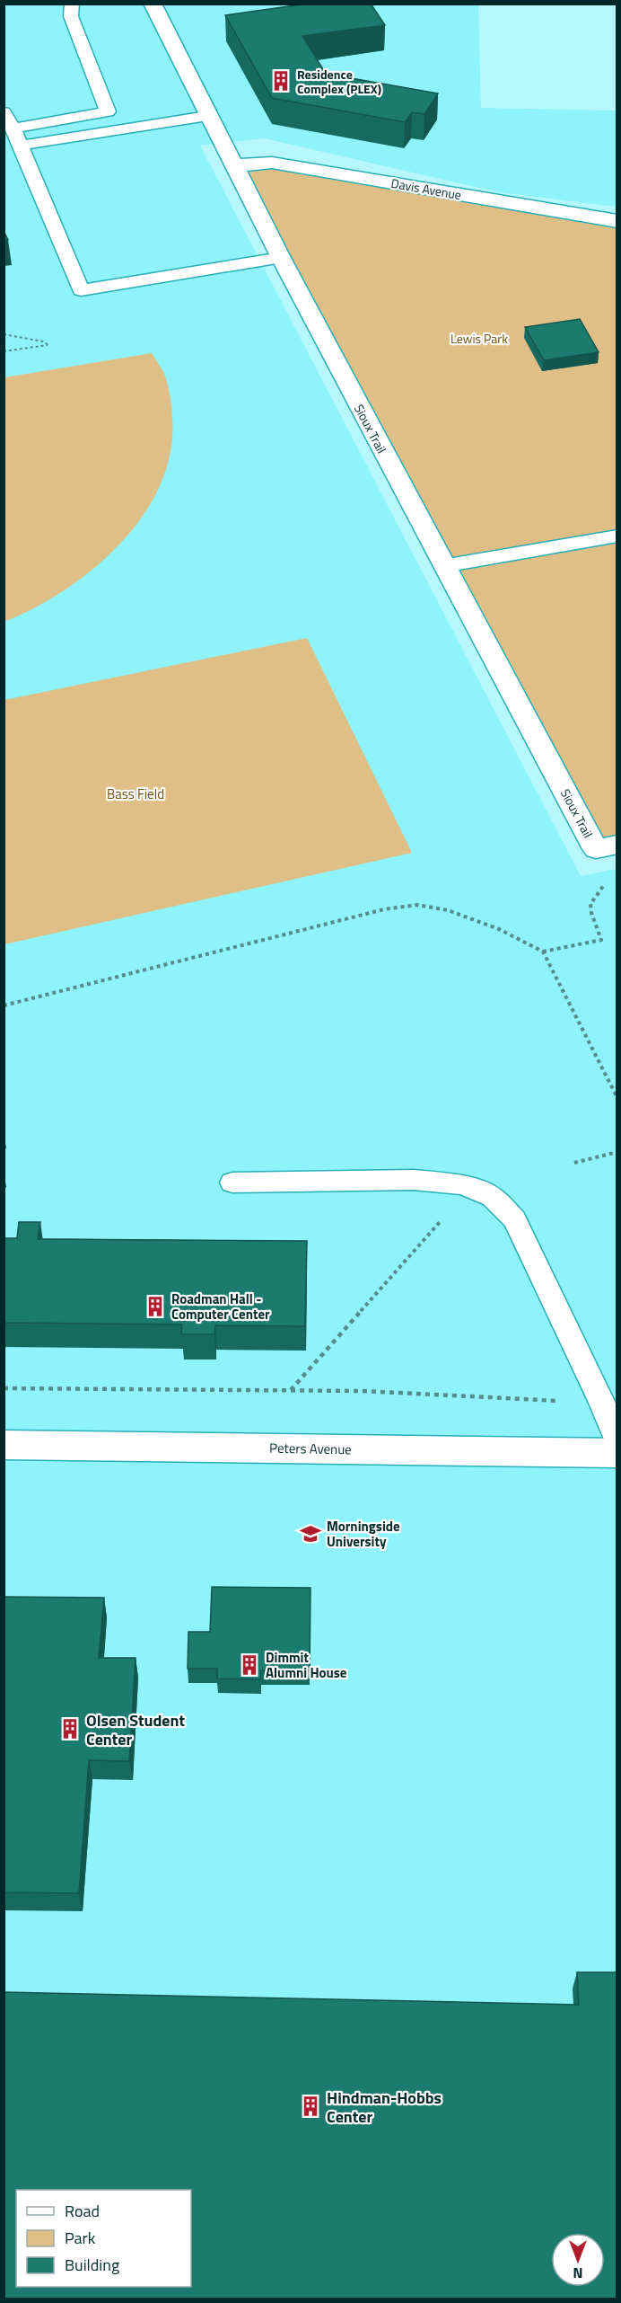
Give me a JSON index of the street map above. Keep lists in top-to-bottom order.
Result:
{
  "streets": {
    "street": ["Davis Avenue", "Sioux Trail", "Peters Avenue"]
  },
  "crossings": [
    ["Davis Avenue", "Sioux Trail"]
  ],
  "parks": ["Lewis Park", "Bass Field"],
  "places": {
    "building": [
      "Residence Complex (PLEX)",
      "Roadman Hall - Computer Center",
      "Dimmit Alumni House",
      "Olsen Student Center",
      "Hindman-Hobbs Center"
    ],
    "school or university": ["Morningside University"]
  },
  "legend": ["Road", "Park", "Building"],
  "north": "bottom"
}
